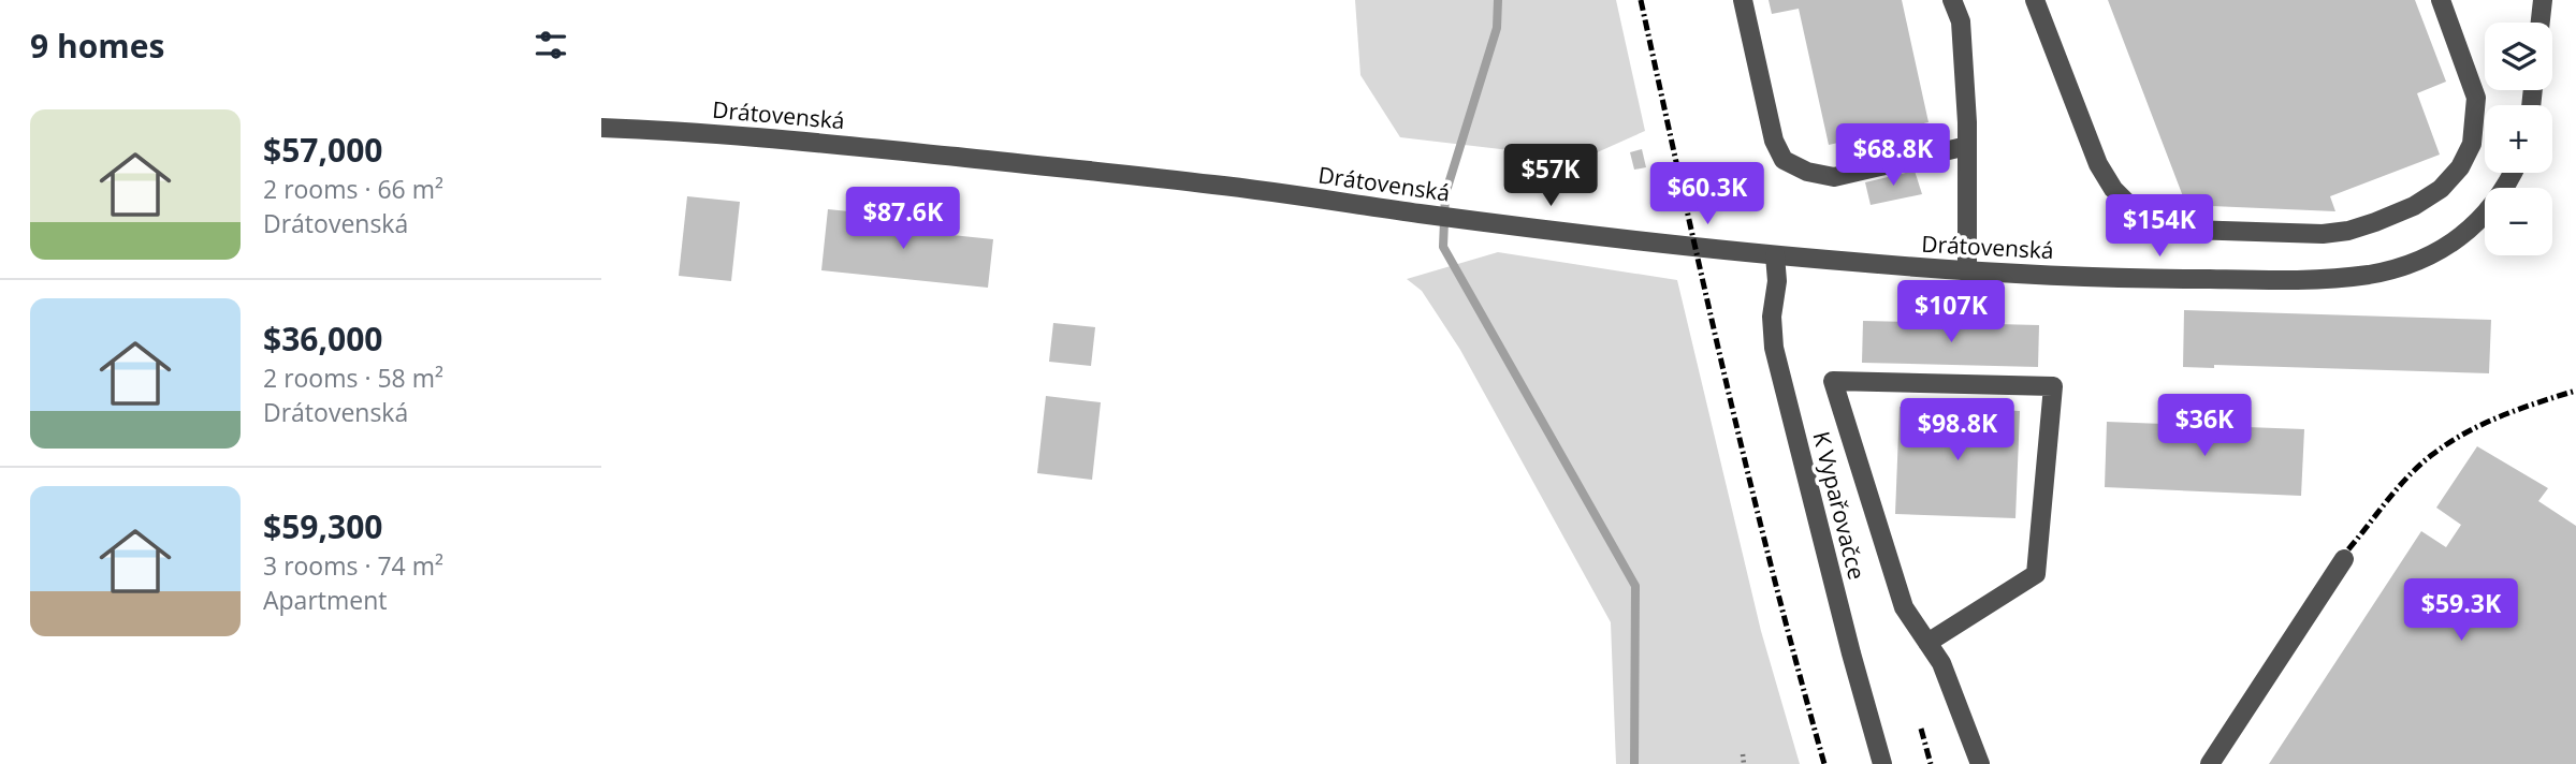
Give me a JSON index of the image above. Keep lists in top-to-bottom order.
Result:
{
  "streets": {
    "street": ["Drátovenská", "K Vypařovačce"]
  },
  "crossings": [
    ["Drátovenská", "K Vypařovačce"]
  ],
  "page": {
    "heading": "9 homes",
    "map_buttons": ["+", "−"],
    "list": [
      {
        "name": "$57,000",
        "note": "2 rooms · 66 m² · Drátovenská"
      },
      {
        "name": "$36,000",
        "note": "2 rooms · 58 m² · Drátovenská"
      },
      {
        "name": "$59,300",
        "note": "3 rooms · 74 m² · Apartment"
      }
    ],
    "price": [
      "$68.8K",
      "$57K",
      "$60.3K",
      "$87.6K",
      "$154K",
      "$107K",
      "$36K",
      "$98.8K",
      "$59.3K"
    ]
  }
}
